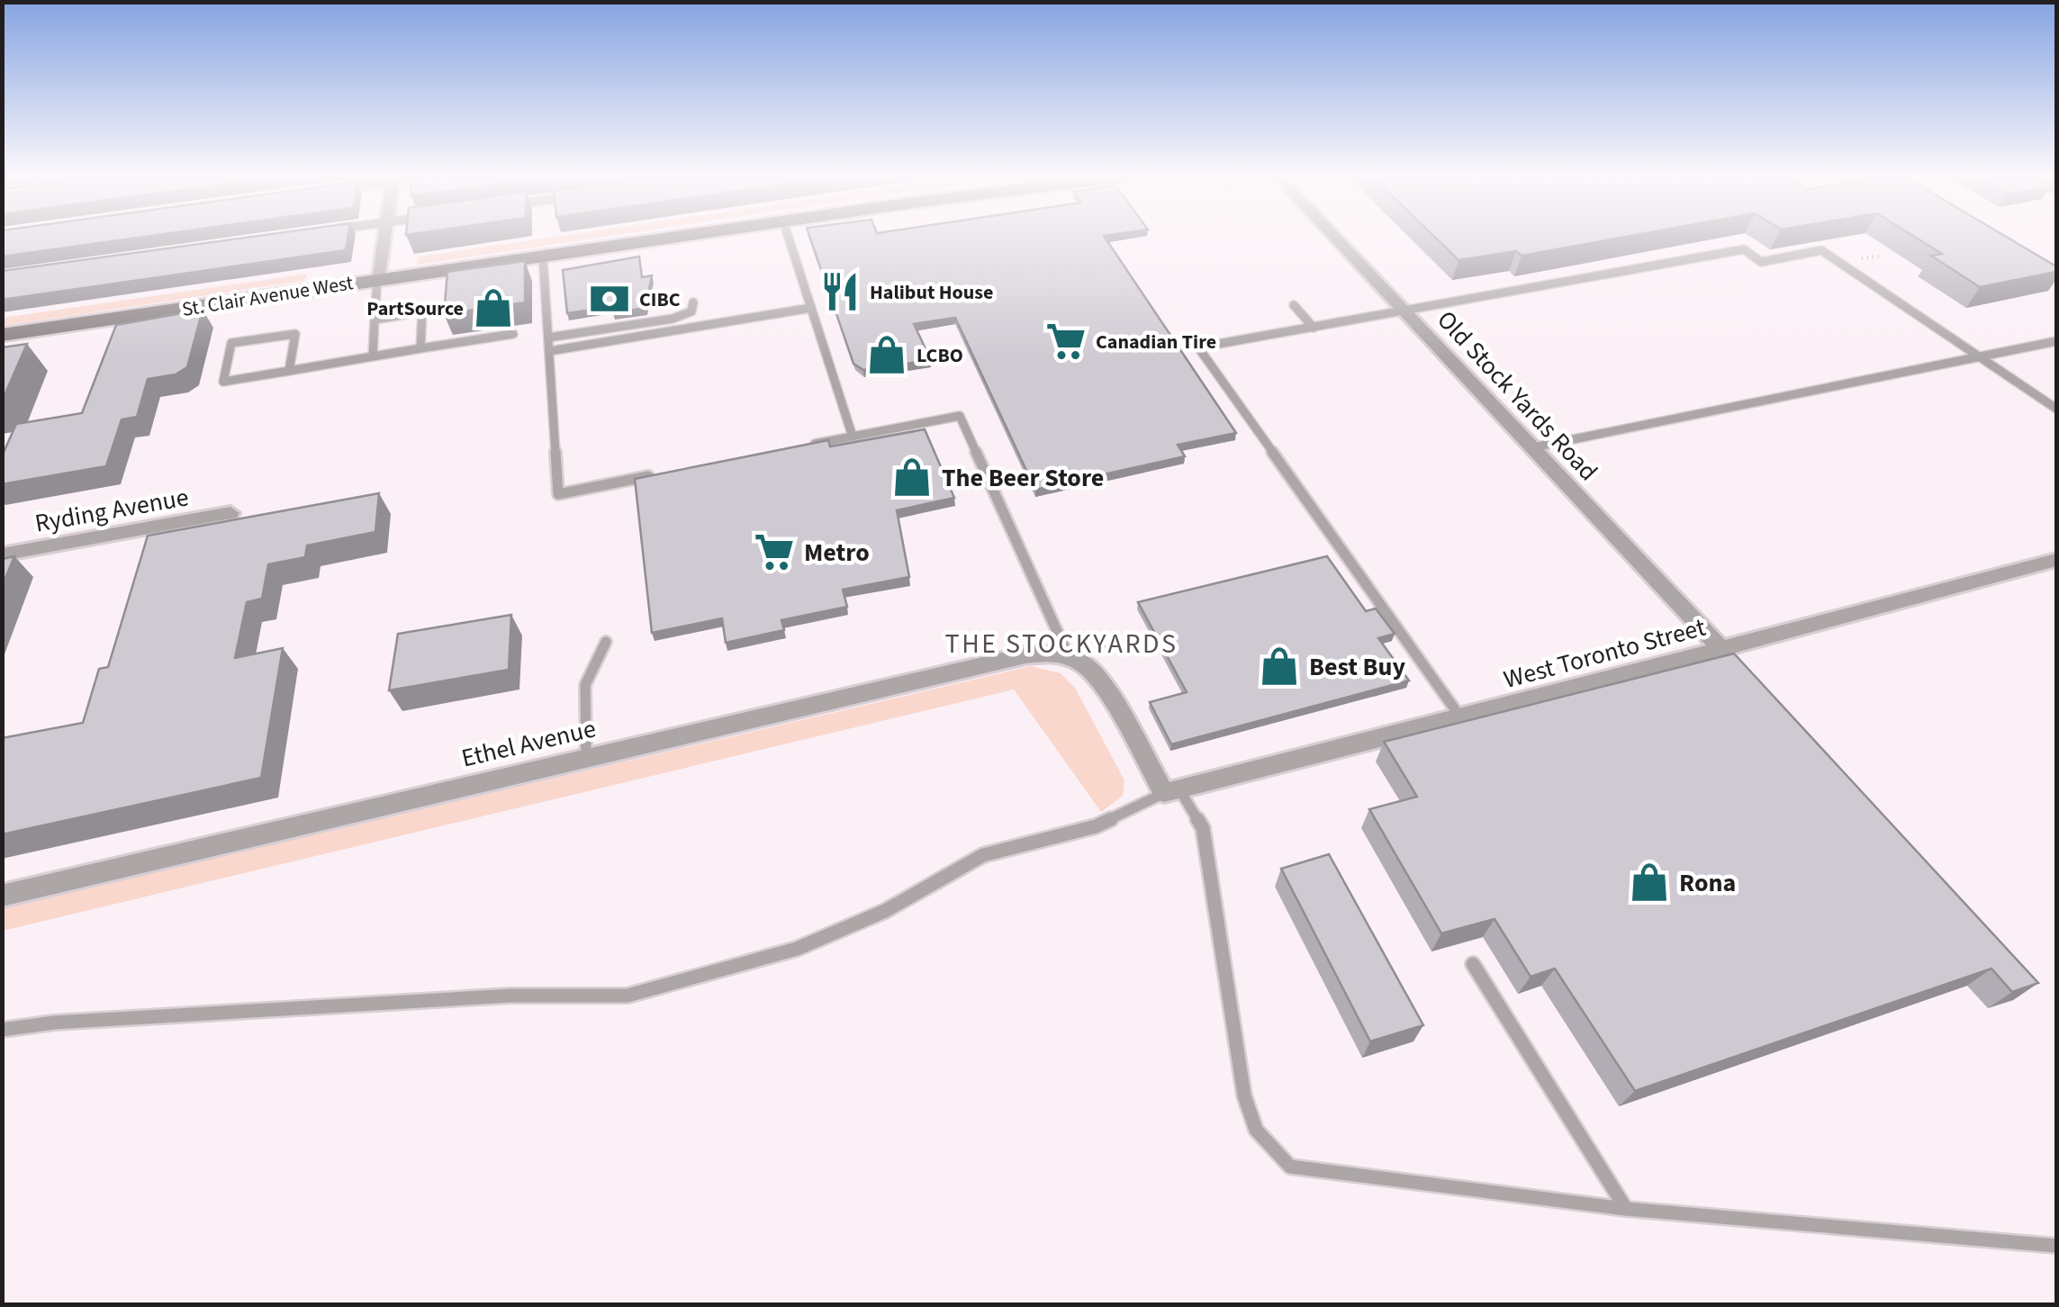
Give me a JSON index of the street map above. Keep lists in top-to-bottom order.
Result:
{
  "streets": {
    "main road": ["St. Clair Avenue West"],
    "street": [
      "Old Stock Yards Road",
      "Ryding Avenue",
      "West Toronto Street",
      "Ethel Avenue"
    ]
  },
  "crossings": [
    ["Old Stock Yards Road", "West Toronto Street"]
  ],
  "districts": ["THE STOCKYARDS"],
  "places": {
    "restaurant": ["Halibut House"],
    "bank": ["CIBC"],
    "shop": [
      "PartSource",
      "LCBO",
      "The Beer Store",
      "Best Buy",
      "Rona"
    ],
    "supermarket": ["Canadian Tire", "Metro"]
  }
}
